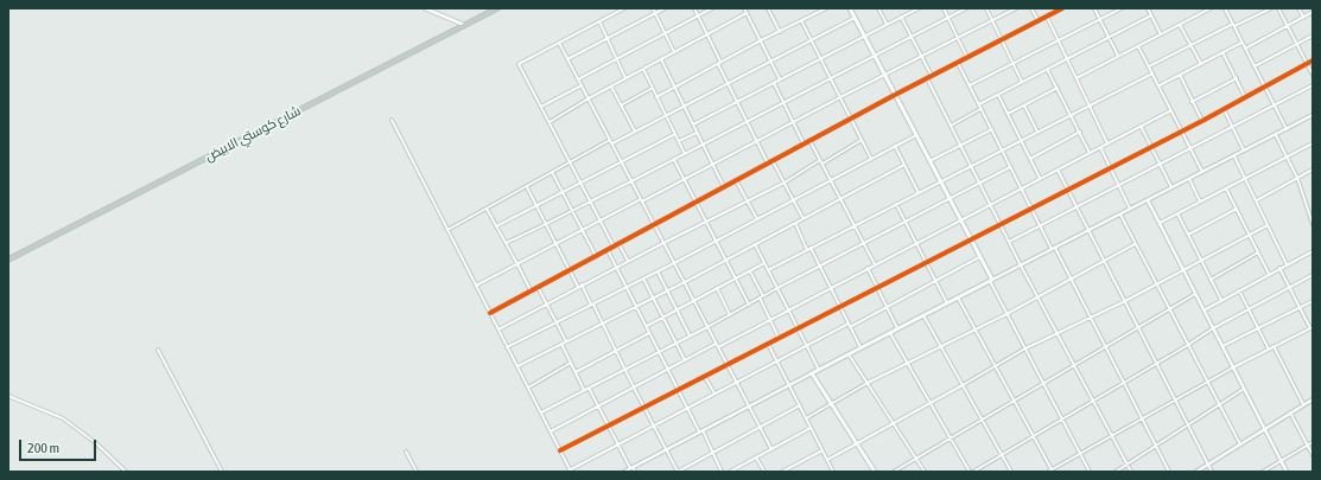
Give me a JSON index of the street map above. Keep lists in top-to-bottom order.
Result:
{
  "streets": {
    "highway": ["شارع كوستي الابيض"]
  },
  "scale_bar": "200 m"
}
